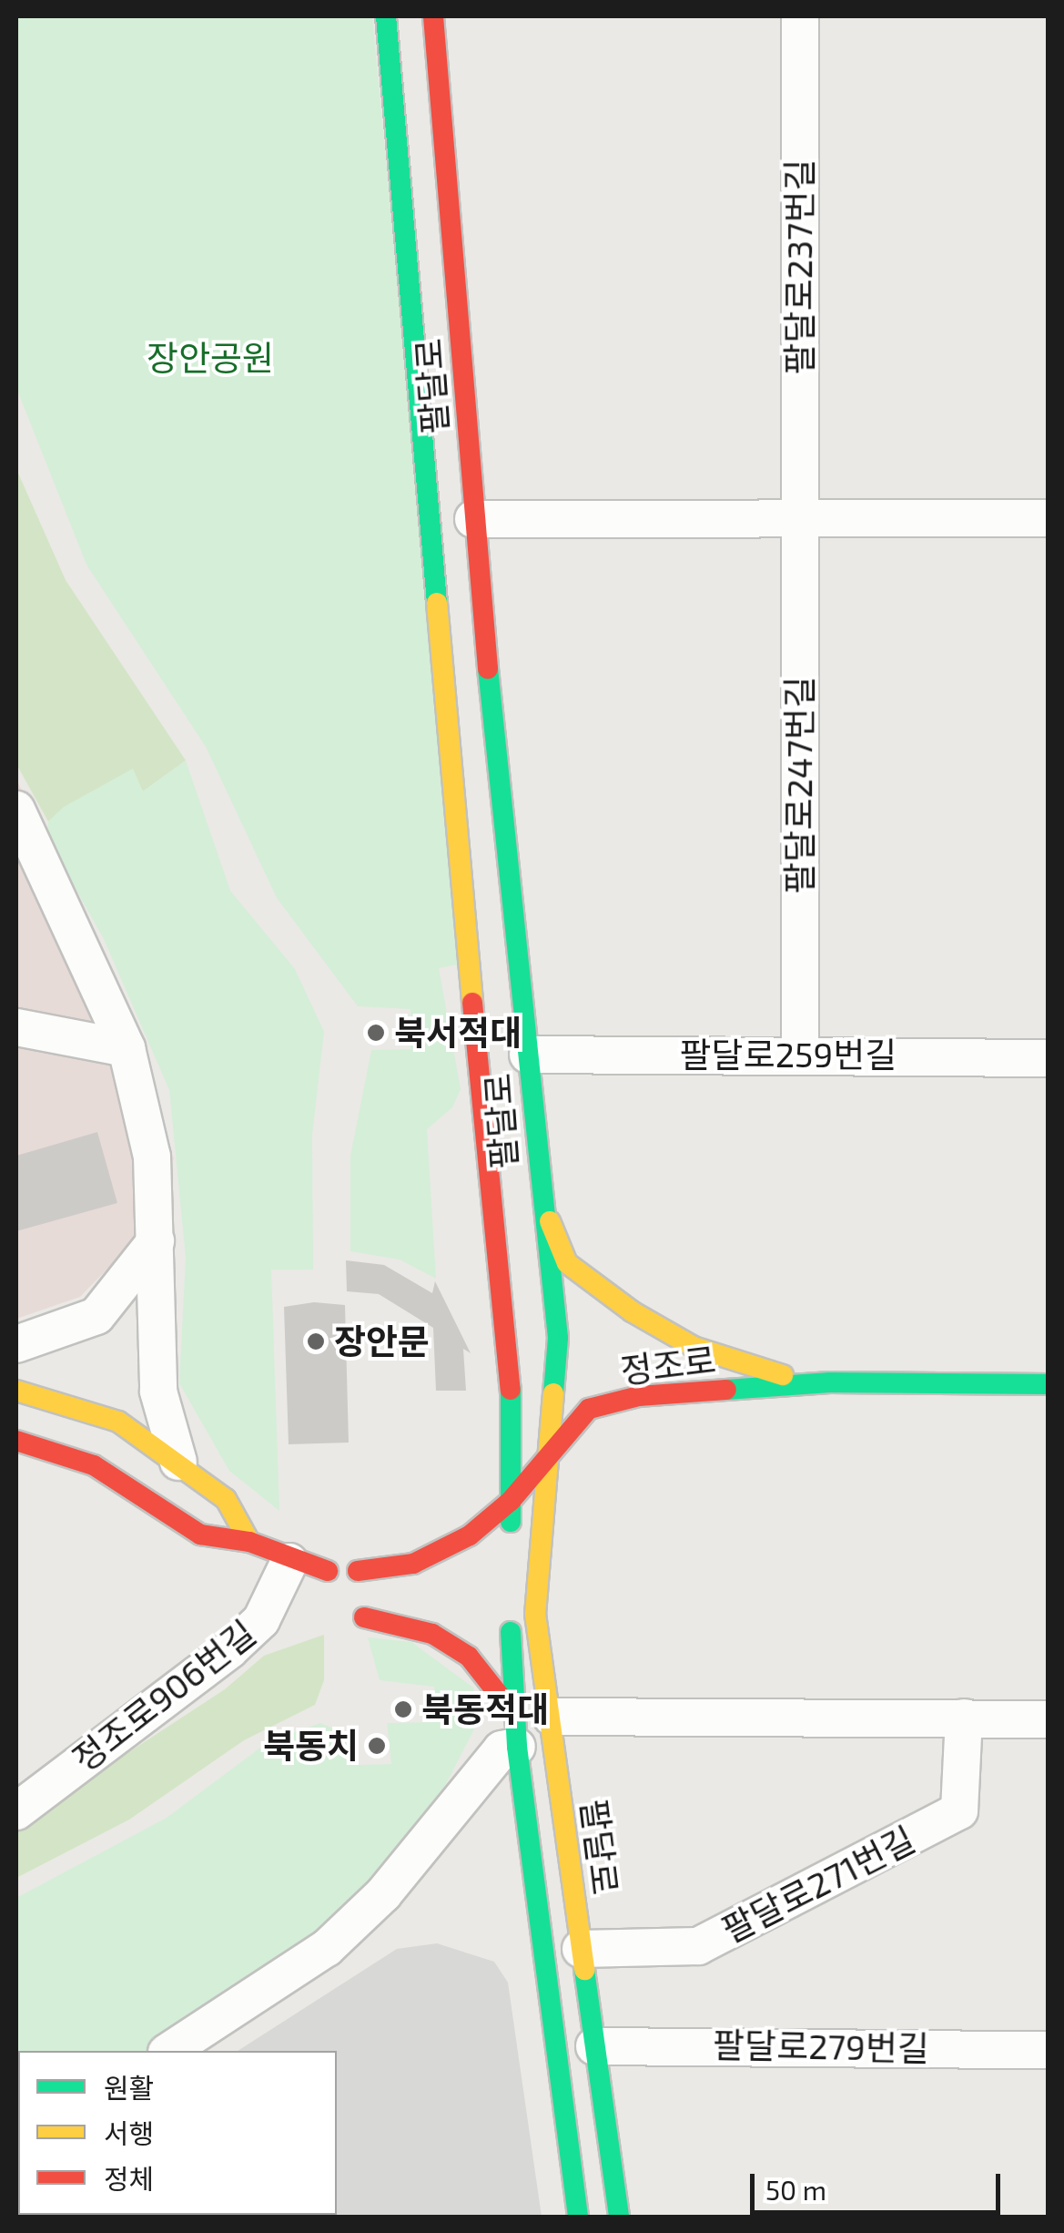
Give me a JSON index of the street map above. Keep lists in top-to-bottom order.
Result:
{
  "streets": {
    "main road": ["팔달로", "정조로"],
    "street": [
      "팔달로237번길",
      "팔달로247번길",
      "팔달로259번길",
      "정조로906번길",
      "팔달로271번길",
      "팔달로279번길"
    ]
  },
  "crossings": [
    ["팔달로237번길", "팔달로247번길"],
    ["팔달로", "팔달로259번길"],
    ["팔달로", "정조로"],
    ["팔달로", "팔달로271번길"],
    ["팔달로", "팔달로279번길"],
    ["팔달로247번길", "팔달로259번길"]
  ],
  "parks": ["장안공원"],
  "places": [
    "북서적대",
    "장안문",
    "북동적대",
    "북동치"
  ],
  "legend": ["원활", "서행", "정체"],
  "scale_bar": "50 m"
}
